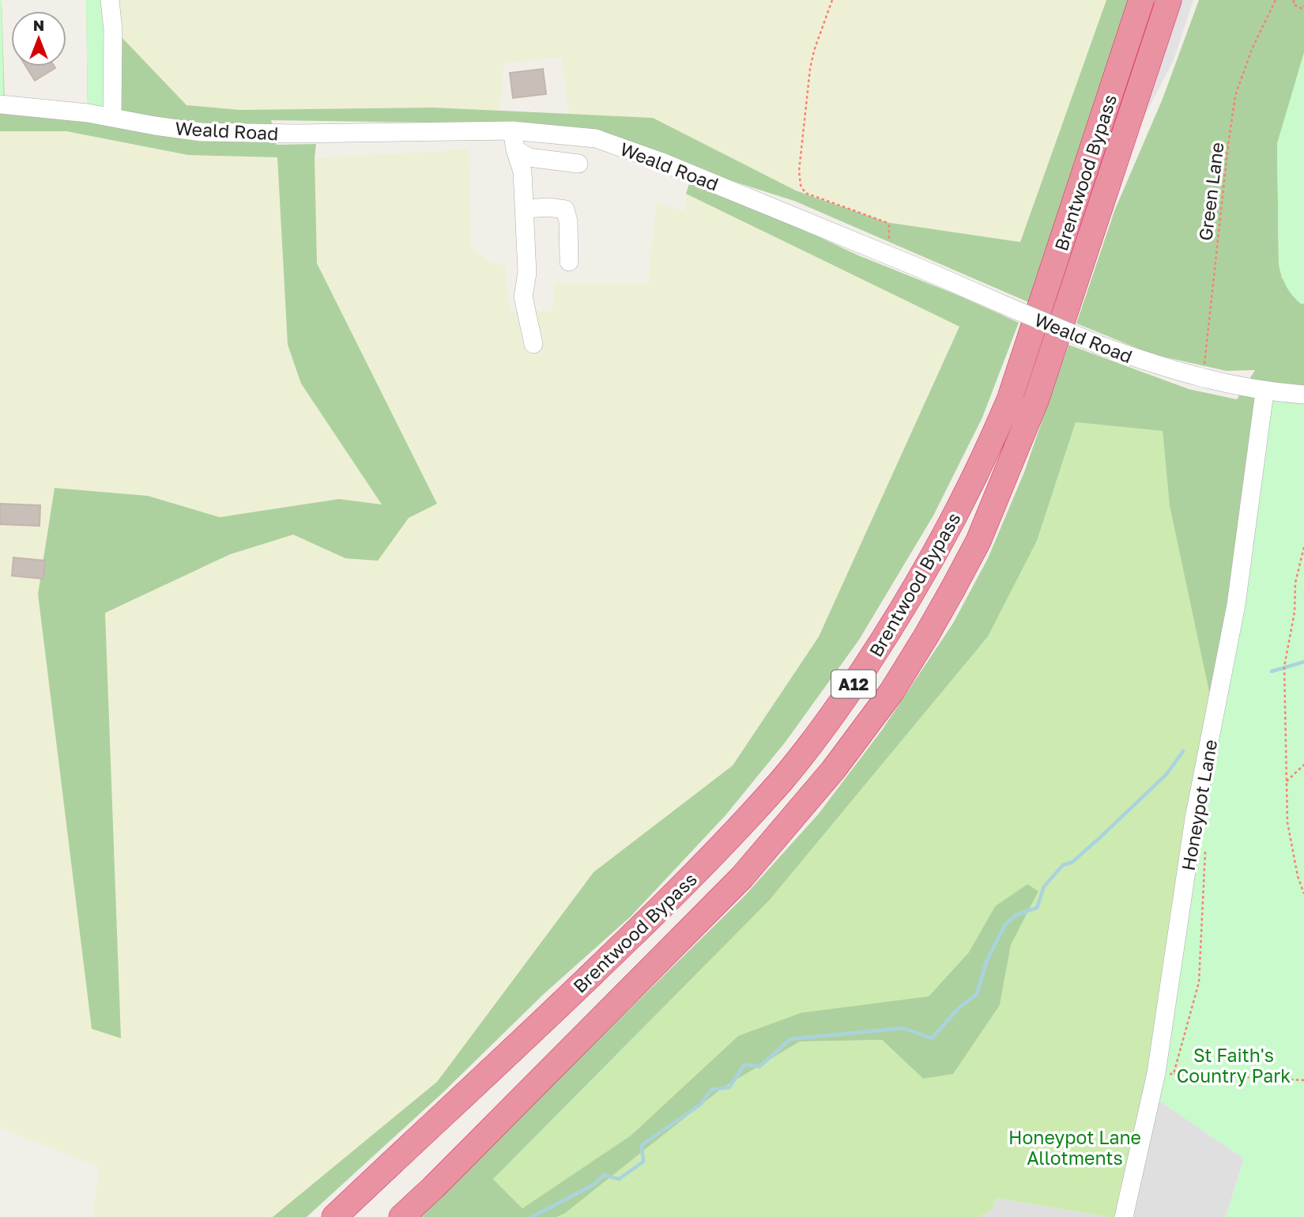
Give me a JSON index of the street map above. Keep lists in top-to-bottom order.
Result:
{
  "streets": {
    "highway": ["Brentwood Bypass", "A12"],
    "street": ["Weald Road", "Honeypot Lane"],
    "path": ["Green Lane"]
  },
  "crossings": [
    ["Weald Road", "Green Lane"],
    ["Weald Road", "Honeypot Lane"]
  ],
  "parks": ["St Faith's Country Park", "Honeypot Lane Allotments"],
  "north": "top"
}
